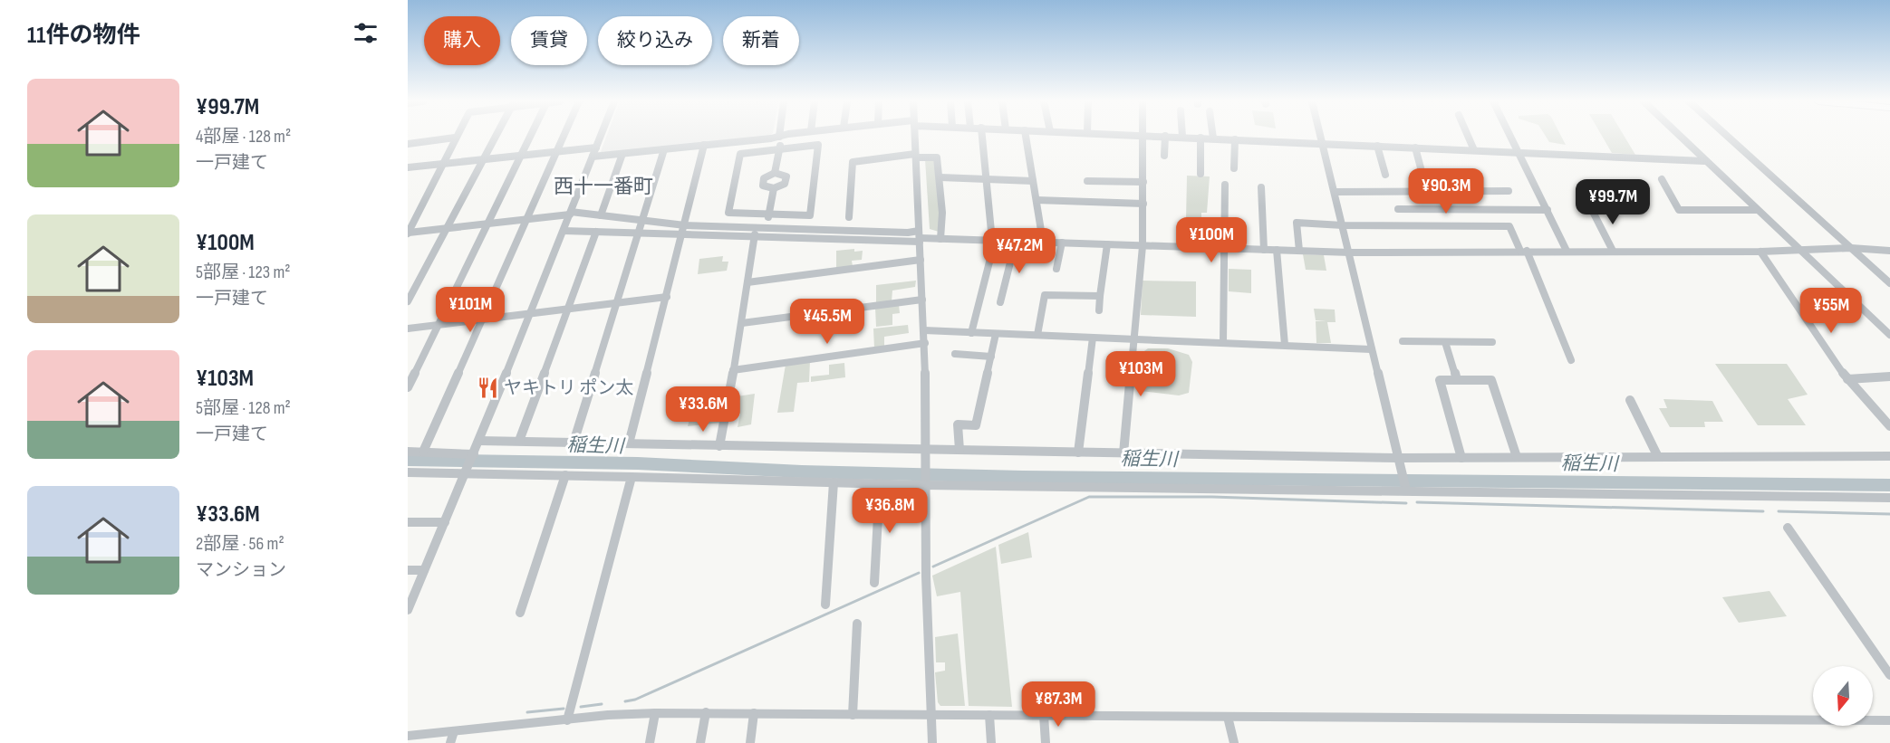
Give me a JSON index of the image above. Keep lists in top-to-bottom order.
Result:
{
  "districts": ["西十一番町"],
  "water": ["稲生川"],
  "places": {
    "restaurant": ["ヤキトリ ポン太"]
  },
  "north": "bottom",
  "page": {
    "heading": "11件の物件",
    "chip": [
      "購入",
      "賃貸",
      "絞り込み",
      "新着"
    ],
    "list": [
      {
        "name": "¥99.7M",
        "note": "4部屋 · 128 m² · 一戸建て"
      },
      {
        "name": "¥100M",
        "note": "5部屋 · 123 m² · 一戸建て"
      },
      {
        "name": "¥103M",
        "note": "5部屋 · 128 m² · 一戸建て"
      },
      {
        "name": "¥33.6M",
        "note": "2部屋 · 56 m² · マンション"
      }
    ],
    "price": [
      "¥90.3M",
      "¥99.7M",
      "¥100M",
      "¥47.2M",
      "¥101M",
      "¥55M",
      "¥45.5M",
      "¥103M",
      "¥33.6M",
      "¥36.8M",
      "¥87.3M"
    ]
  }
}
